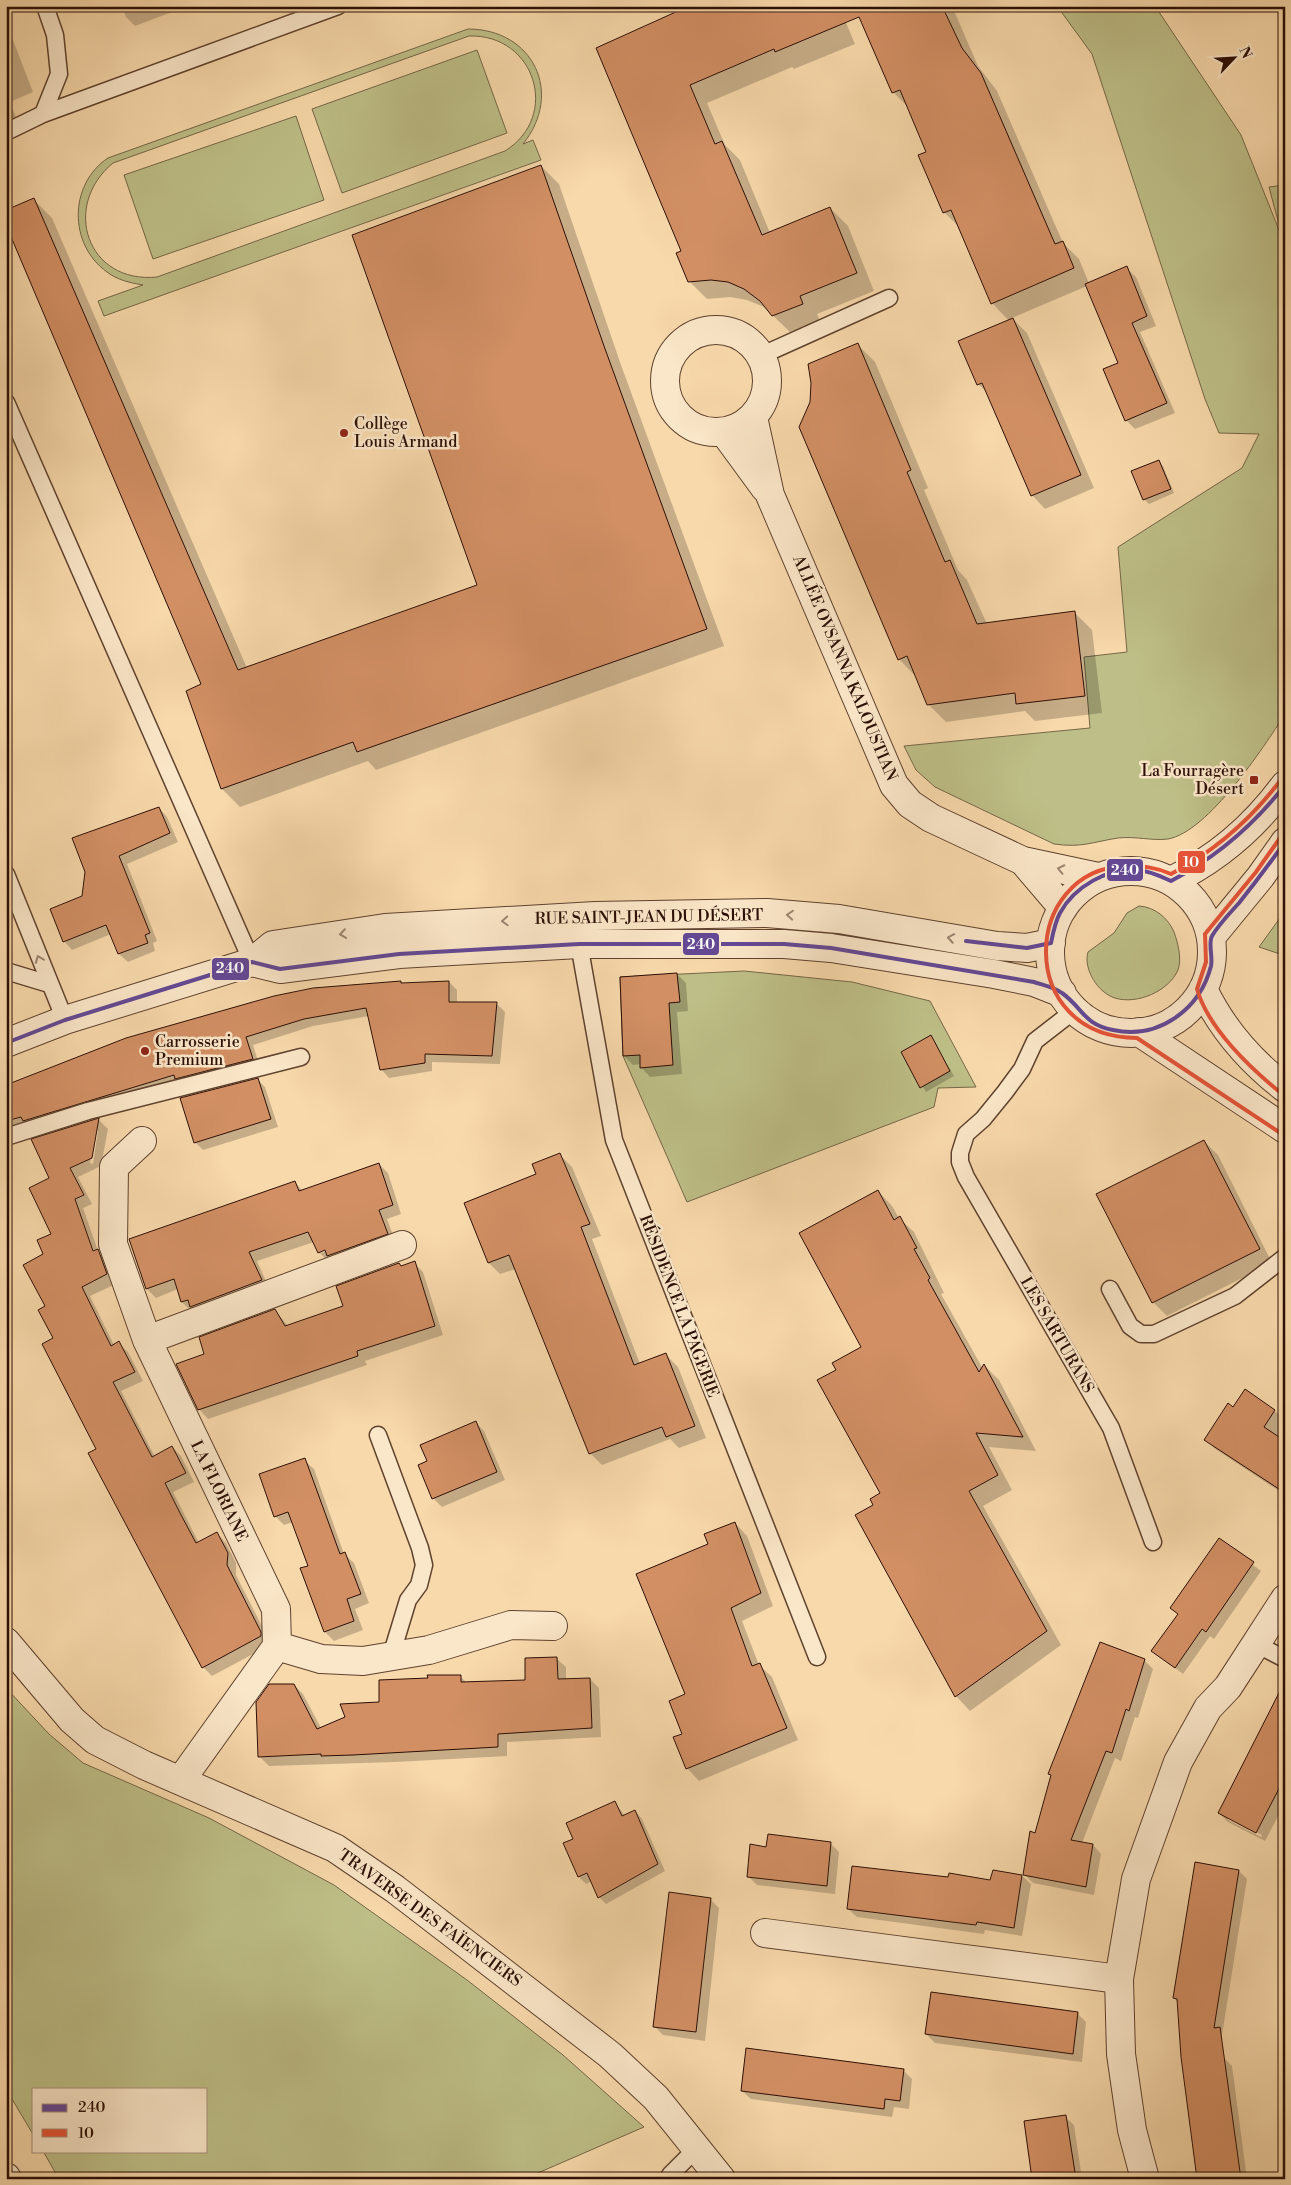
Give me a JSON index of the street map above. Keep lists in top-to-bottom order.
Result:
{
  "streets": {
    "street": [
      "ALLÉE OVSANNA KALOUSTIAN",
      "RUE SAINT-JEAN DU DÉSERT",
      "LA FLORIANE",
      "TRAVERSE DES FAÏENCIERS"
    ],
    "lane": ["RÉSIDENCE LA PAGERIE", "LES SARTURANS"]
  },
  "crossings": [
    ["ALLÉE OVSANNA KALOUSTIAN", "RUE SAINT-JEAN DU DÉSERT"],
    ["ALLÉE OVSANNA KALOUSTIAN", "LES SARTURANS"],
    ["RUE SAINT-JEAN DU DÉSERT", "RÉSIDENCE LA PAGERIE"],
    ["RUE SAINT-JEAN DU DÉSERT", "LES SARTURANS"]
  ],
  "places": {
    "other": ["Collège Louis Armand", "Carrosserie Premium"],
    "transit": ["La Fourragère Désert"]
  },
  "lines": ["transit line 10", "transit line 240"],
  "legend": ["240", "10"],
  "north": "top right"
}
